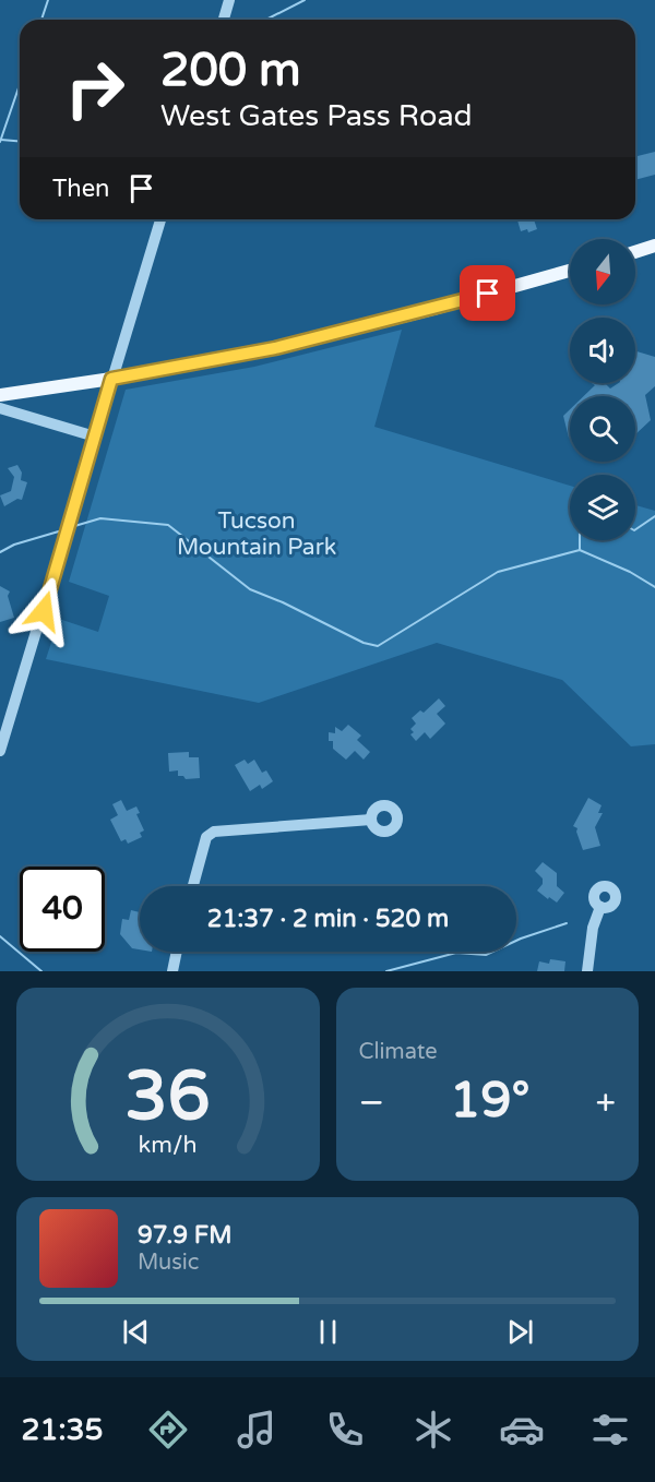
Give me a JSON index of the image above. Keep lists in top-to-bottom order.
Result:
{
  "parks": ["Tucson Mountain Park"],
  "north": "bottom",
  "page": {
    "turn": ["200 m", "West Gates Pass Road"],
    "then": "Then",
    "limit": "40",
    "trip": "21:37 · 2 min · 520 m",
    "tile": "Climate",
    "heat": ["−", "19°", "+"],
    "song": ["97.9 FM", "Music"],
    "tabs": "21:35",
    "gauge": ["36", "km/h"]
  }
}
